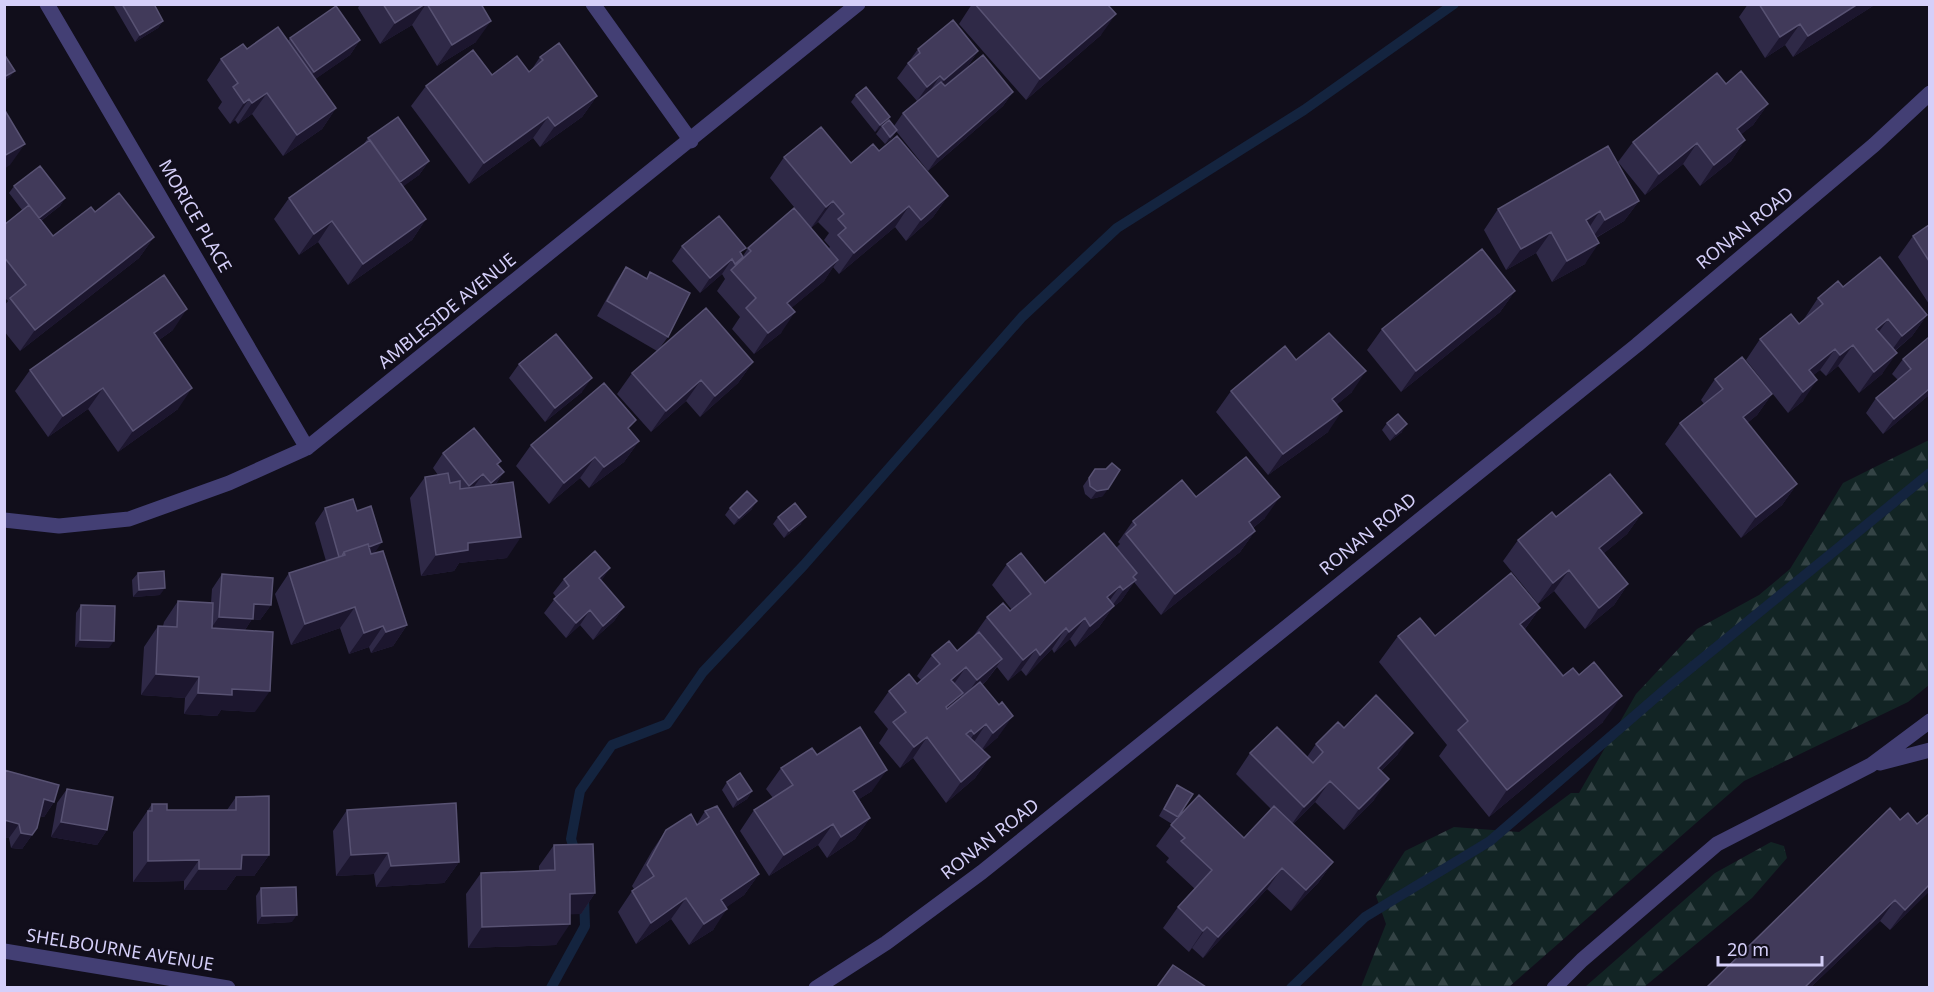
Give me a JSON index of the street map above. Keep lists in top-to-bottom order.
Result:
{
  "streets": {
    "street": [
      "MORICE PLACE",
      "RONAN ROAD",
      "AMBLESIDE AVENUE",
      "SHELBOURNE AVENUE"
    ]
  },
  "crossings": [
    ["MORICE PLACE", "AMBLESIDE AVENUE"]
  ],
  "scale_bar": "20 m"
}
